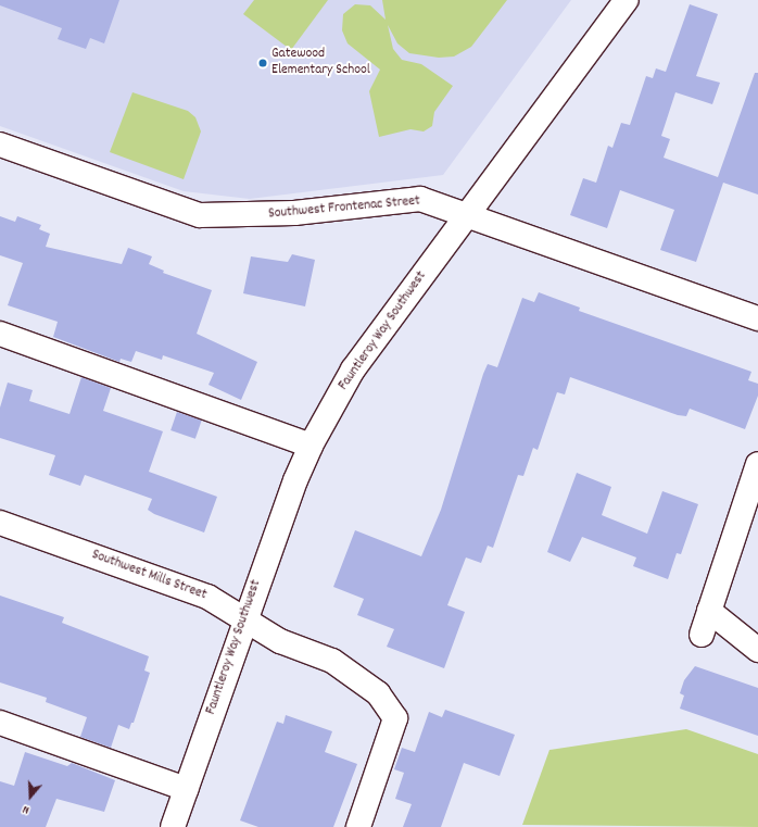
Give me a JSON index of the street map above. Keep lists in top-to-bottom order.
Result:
{
  "streets": {
    "street": ["Southwest Frontenac Street", "Fauntleroy Way Southwest", "Southwest Mills Street"]
  },
  "crossings": [
    ["Southwest Frontenac Street", "Fauntleroy Way Southwest"],
    ["Fauntleroy Way Southwest", "Southwest Mills Street"]
  ],
  "places": ["Gatewood Elementary School"],
  "north": "bottom"
}
